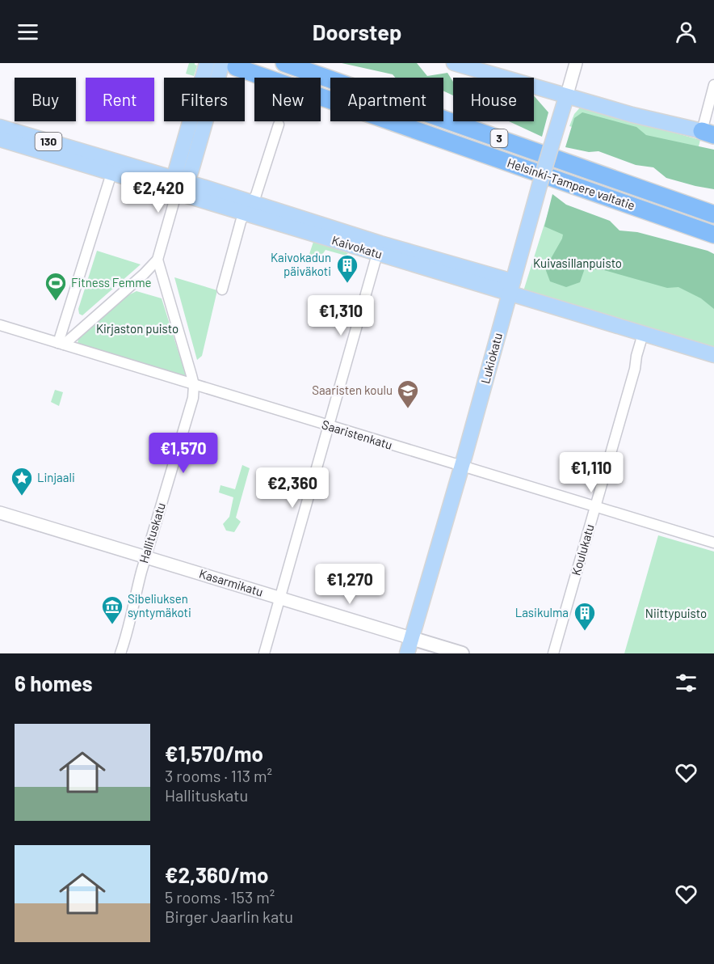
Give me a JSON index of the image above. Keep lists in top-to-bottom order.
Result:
{
  "streets": {
    "highway": ["3", "Helsinki-Tampere valtatie"],
    "main road": [
      "130",
      "Kaivokatu",
      "Lukiokatu",
      "Kasarmikatu"
    ],
    "street": ["Saaristenkatu", "Hallituskatu", "Koulukatu"]
  },
  "crossings": [
    ["Kaivokatu", "Lukiokatu"],
    ["Kaivokatu", "Koulukatu"],
    ["Lukiokatu", "Saaristenkatu"],
    ["Lukiokatu", "Kasarmikatu"],
    ["Saaristenkatu", "Hallituskatu"],
    ["Saaristenkatu", "Koulukatu"],
    ["Hallituskatu", "Kasarmikatu"]
  ],
  "parks": ["Kuivasillanpuisto", "Kirjaston puisto", "Niittypuisto"],
  "places": {
    "building": ["Kaivokadun päiväkoti", "Lasikulma"],
    "sports": ["Fitness Femme"],
    "school or university": ["Saaristen koulu"],
    "place": ["Linjaali"],
    "museum": ["Sibeliuksen syntymäkoti"]
  },
  "page": {
    "header": "Doorstep",
    "chip": [
      "Buy",
      "Rent",
      "Filters",
      "New",
      "Apartment",
      "House"
    ],
    "price": [
      "€2,420",
      "€1,310",
      "€1,570",
      "€1,110",
      "€2,360",
      "€1,270"
    ],
    "heading": "6 homes",
    "list": [
      {
        "name": "€1,570/mo",
        "note": "3 rooms · 113 m² · Hallituskatu"
      },
      {
        "name": "€2,360/mo",
        "note": "5 rooms · 153 m² · Birger Jaarlin katu"
      }
    ]
  }
}
